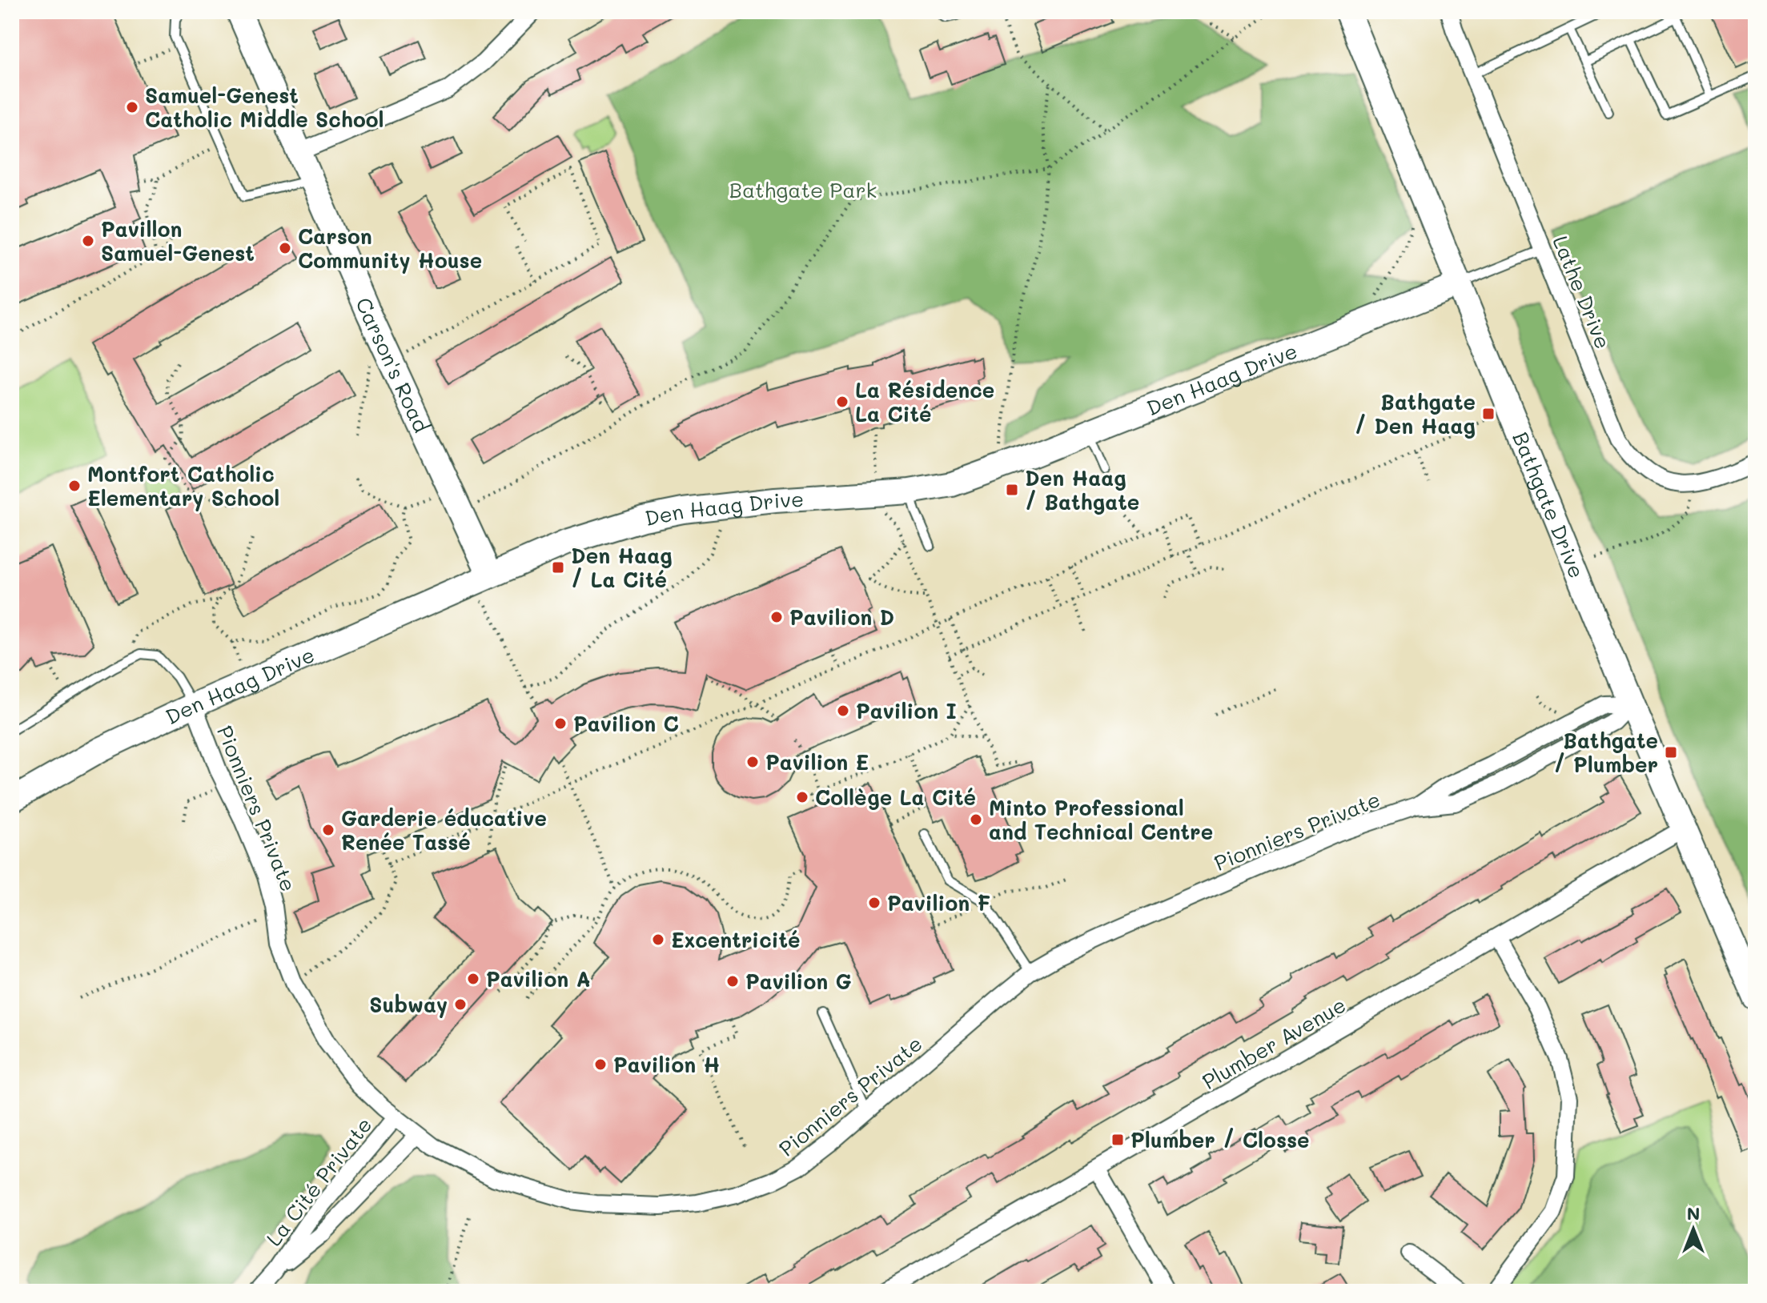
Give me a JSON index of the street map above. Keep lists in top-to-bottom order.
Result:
{
  "streets": {
    "street": [
      "Lathe Drive",
      "Carson's Road",
      "Den Haag Drive",
      "Bathgate Drive",
      "Pionniers Private",
      "Plumber Avenue",
      "La Cité Private"
    ]
  },
  "crossings": [
    ["Carson's Road", "Den Haag Drive"],
    ["Den Haag Drive", "Bathgate Drive"],
    ["Den Haag Drive", "Pionniers Private"],
    ["Bathgate Drive", "Pionniers Private"],
    ["Bathgate Drive", "Plumber Avenue"],
    ["Pionniers Private", "La Cité Private"]
  ],
  "parks": ["Bathgate Park"],
  "places": {
    "other": [
      "Samuel-Genest Catholic Middle School",
      "Pavillon Samuel-Genest",
      "Carson Community House",
      "La Résidence La Cité",
      "Montfort Catholic Elementary School",
      "Pavilion D",
      "Pavilion I",
      "Pavilion C",
      "Pavilion E",
      "Collège La Cité",
      "Minto Professional and Technical Centre",
      "Garderie éducative Renée Tassé",
      "Pavilion F",
      "Excentricité",
      "Pavilion A",
      "Pavilion G",
      "Subway",
      "Pavilion H"
    ],
    "transit": [
      "Bathgate / Den Haag",
      "Den Haag / Bathgate",
      "Den Haag / La Cité",
      "Bathgate / Plumber",
      "Plumber / Closse"
    ]
  },
  "north": "top"
}
